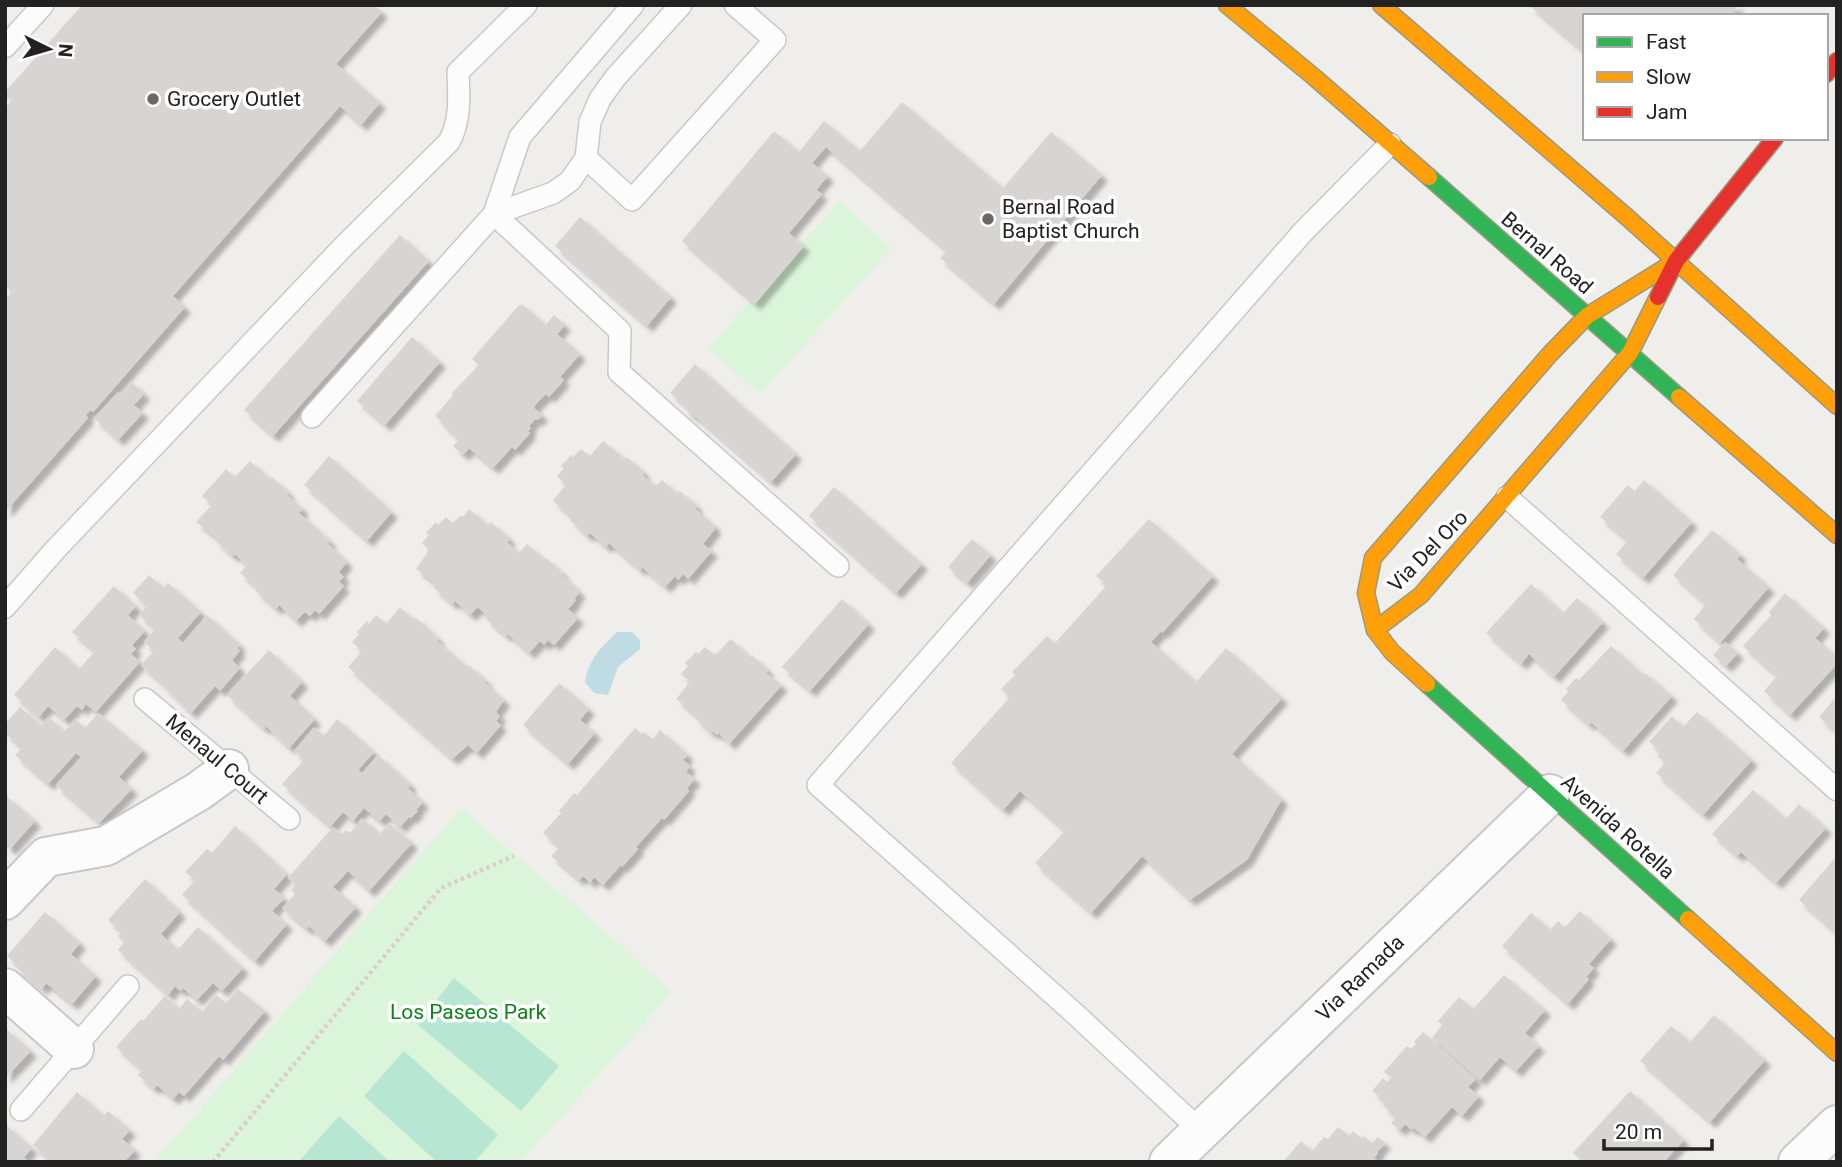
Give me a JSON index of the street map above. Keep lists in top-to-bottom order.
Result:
{
  "streets": {
    "street": [
      "Bernal Road",
      "Via Del Oro",
      "Avenida Rotella",
      "Via Ramada"
    ],
    "lane": ["Menaul Court"]
  },
  "crossings": [
    ["Bernal Road", "Via Del Oro"],
    ["Via Del Oro", "Avenida Rotella"],
    ["Avenida Rotella", "Via Ramada"]
  ],
  "parks": ["Los Paseos Park"],
  "places": ["Grocery Outlet", "Bernal Road Baptist Church"],
  "legend": ["Fast", "Slow", "Jam"],
  "scale_bar": "20 m",
  "north": "right"
}
